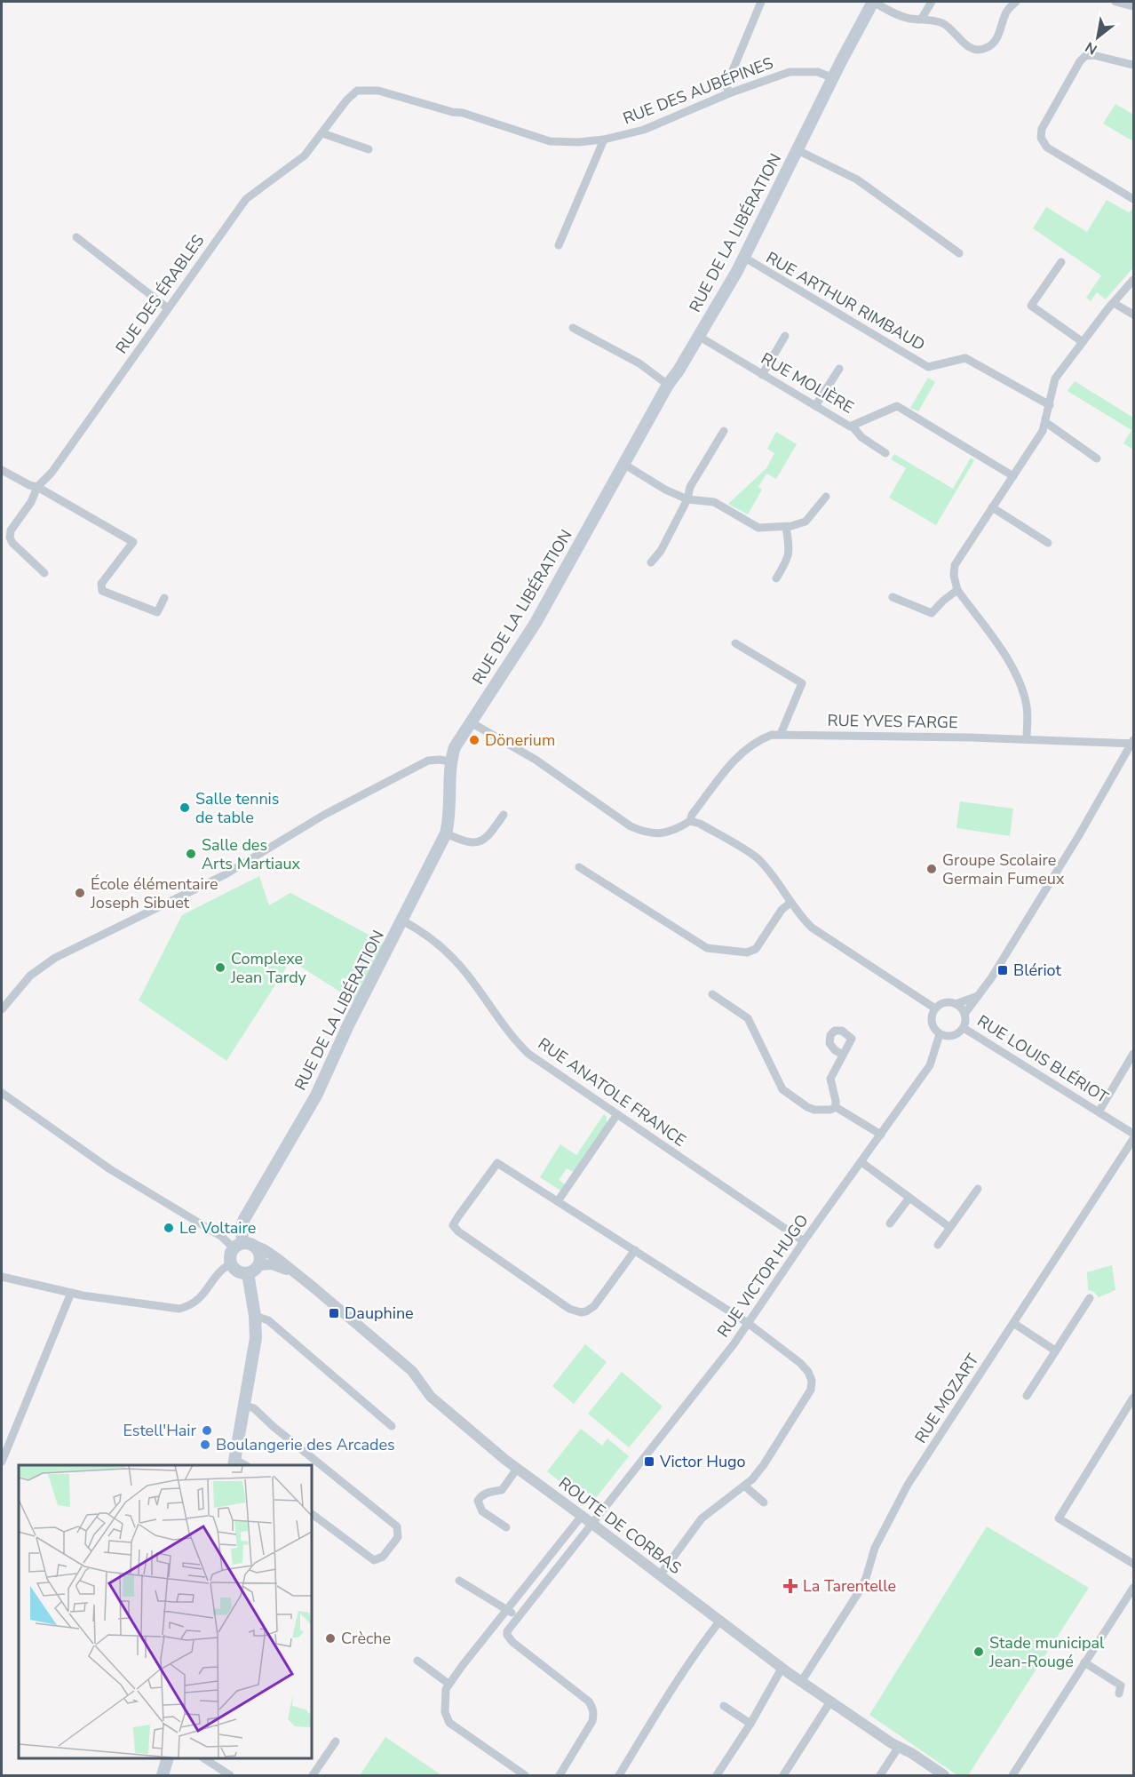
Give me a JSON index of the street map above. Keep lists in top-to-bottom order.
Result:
{
  "streets": {
    "main road": ["RUE DE LA LIBÉRATION"],
    "street": [
      "RUE DES AUBÉPINES",
      "RUE DES ÉRABLES",
      "RUE ARTHUR RIMBAUD",
      "RUE MOLIÈRE",
      "RUE YVES FARGE",
      "RUE LOUIS BLÉRIOT",
      "RUE ANATOLE FRANCE",
      "RUE VICTOR HUGO",
      "RUE MOZART",
      "ROUTE DE CORBAS"
    ]
  },
  "crossings": [
    ["RUE DES AUBÉPINES", "RUE DE LA LIBÉRATION"],
    ["RUE DES AUBÉPINES", "RUE DES ÉRABLES"],
    ["RUE DE LA LIBÉRATION", "RUE ARTHUR RIMBAUD"],
    ["RUE DE LA LIBÉRATION", "RUE MOLIÈRE"],
    ["RUE DE LA LIBÉRATION", "RUE ANATOLE FRANCE"],
    ["RUE DE LA LIBÉRATION", "ROUTE DE CORBAS"],
    ["RUE LOUIS BLÉRIOT", "RUE VICTOR HUGO"],
    ["RUE ANATOLE FRANCE", "RUE VICTOR HUGO"],
    ["RUE VICTOR HUGO", "ROUTE DE CORBAS"],
    ["RUE MOZART", "ROUTE DE CORBAS"]
  ],
  "places": {
    "other": [
      "Dönerium",
      "Salle tennis de table",
      "Salle des Arts Martiaux",
      "Groupe Scolaire Germain Fumeux",
      "École élémentaire Joseph Sibuet",
      "Complexe Jean Tardy",
      "Le Voltaire",
      "Estell'Hair",
      "Boulangerie des Arcades",
      "Crèche",
      "Stade municipal Jean-Rougé"
    ],
    "transit": ["Blériot", "Dauphine", "Victor Hugo"],
    "health": ["La Tarentelle"]
  },
  "north": "bottom left"
}
